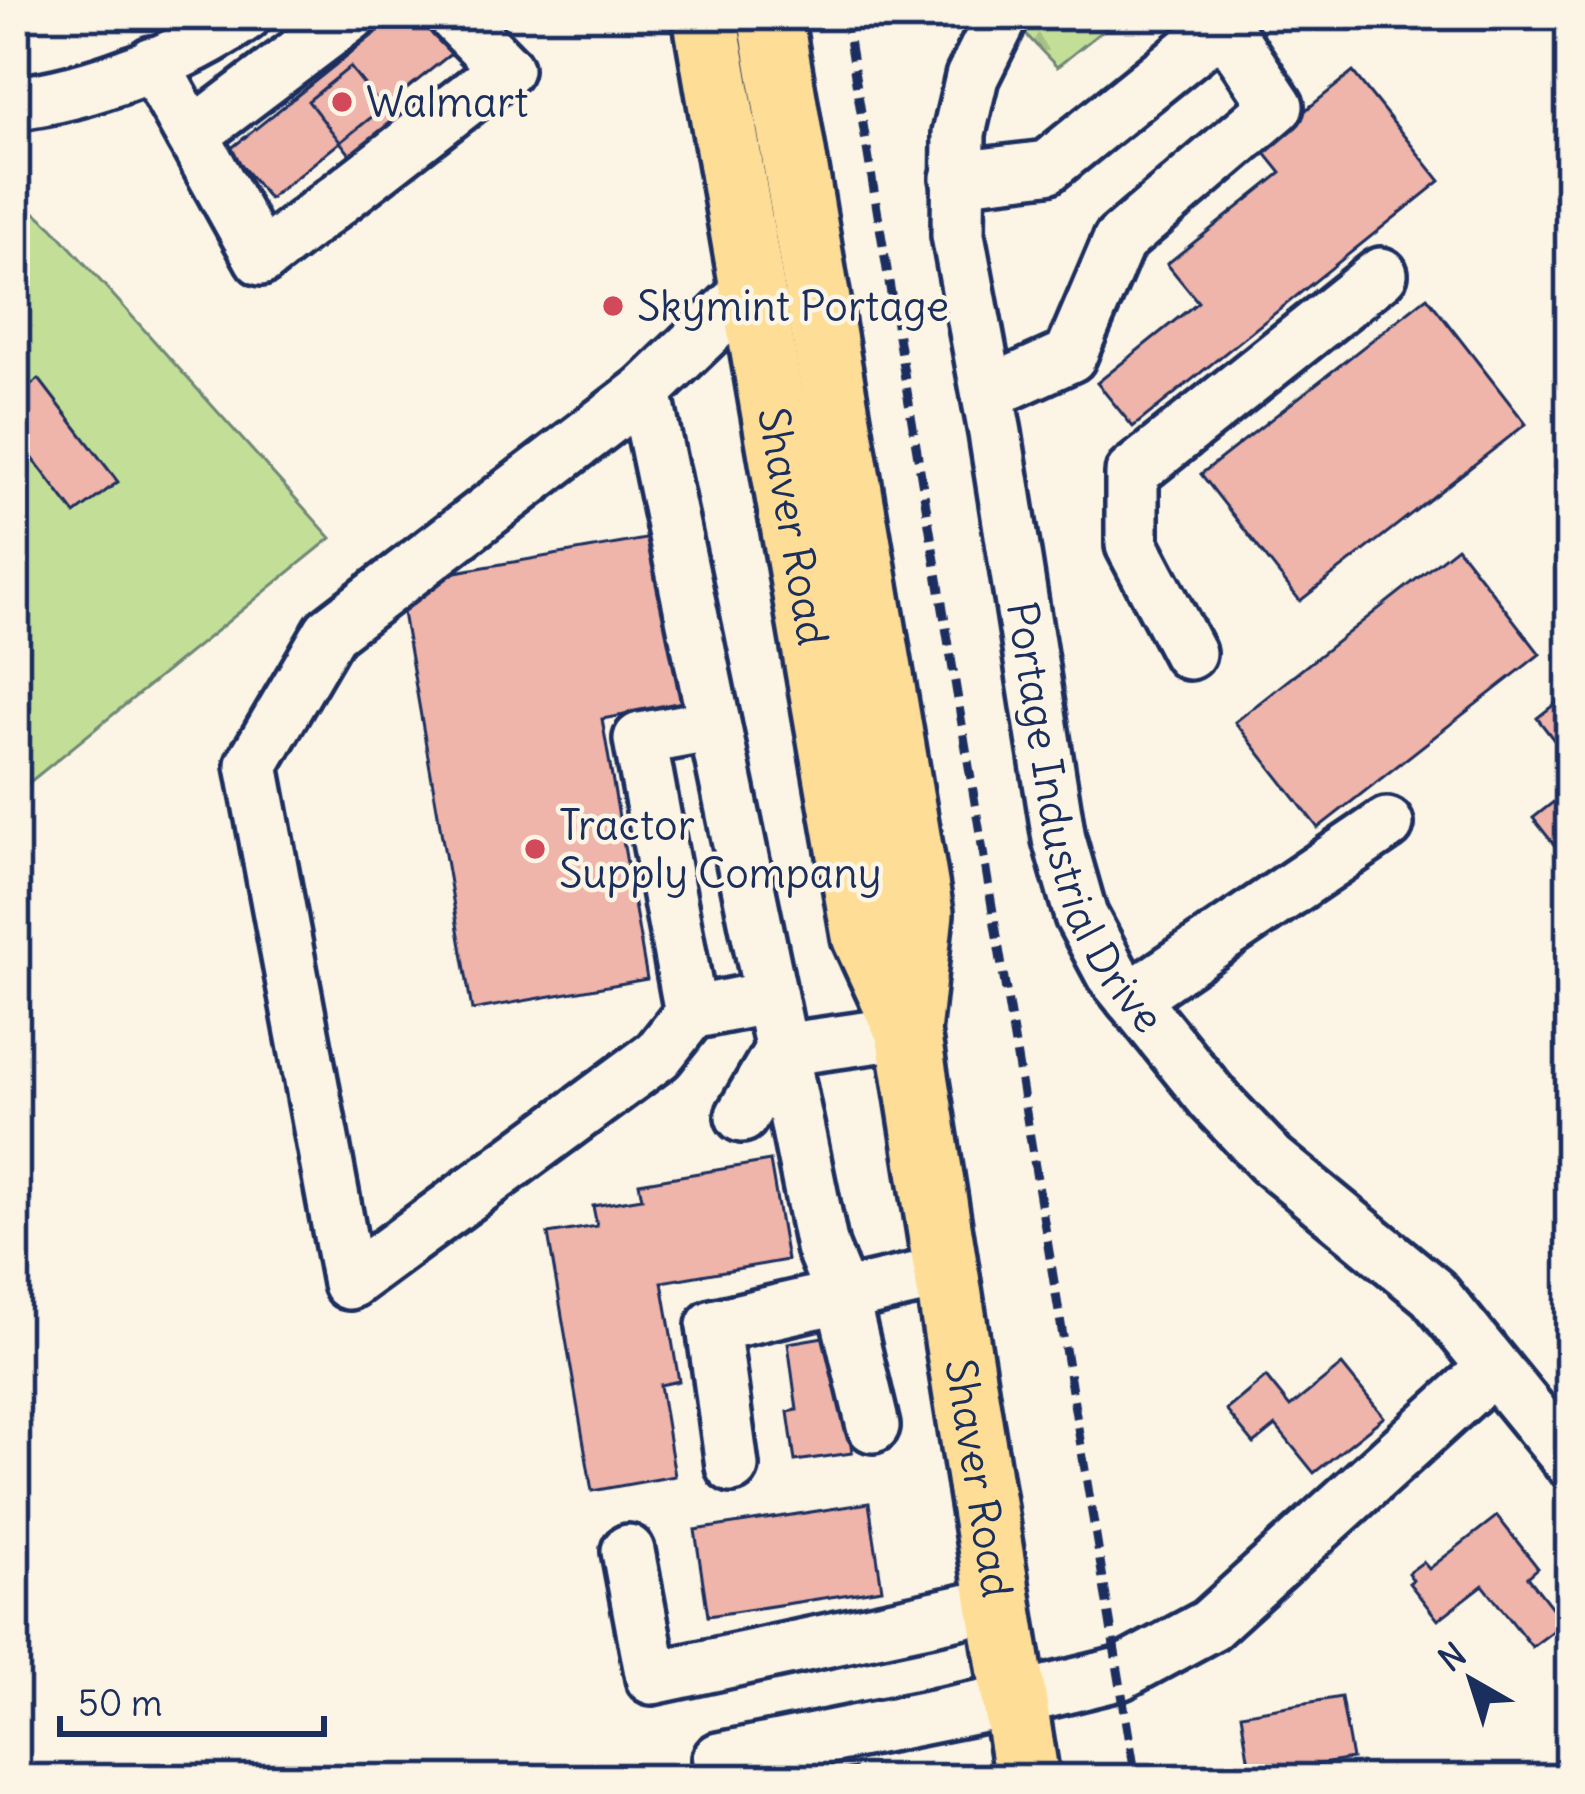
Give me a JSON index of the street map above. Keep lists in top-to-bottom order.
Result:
{
  "streets": {
    "main road": ["Shaver Road"],
    "street": ["Portage Industrial Drive"]
  },
  "places": ["Walmart", "Skymint Portage", "Tractor Supply Company"],
  "scale_bar": "50 m",
  "north": "top left"
}
